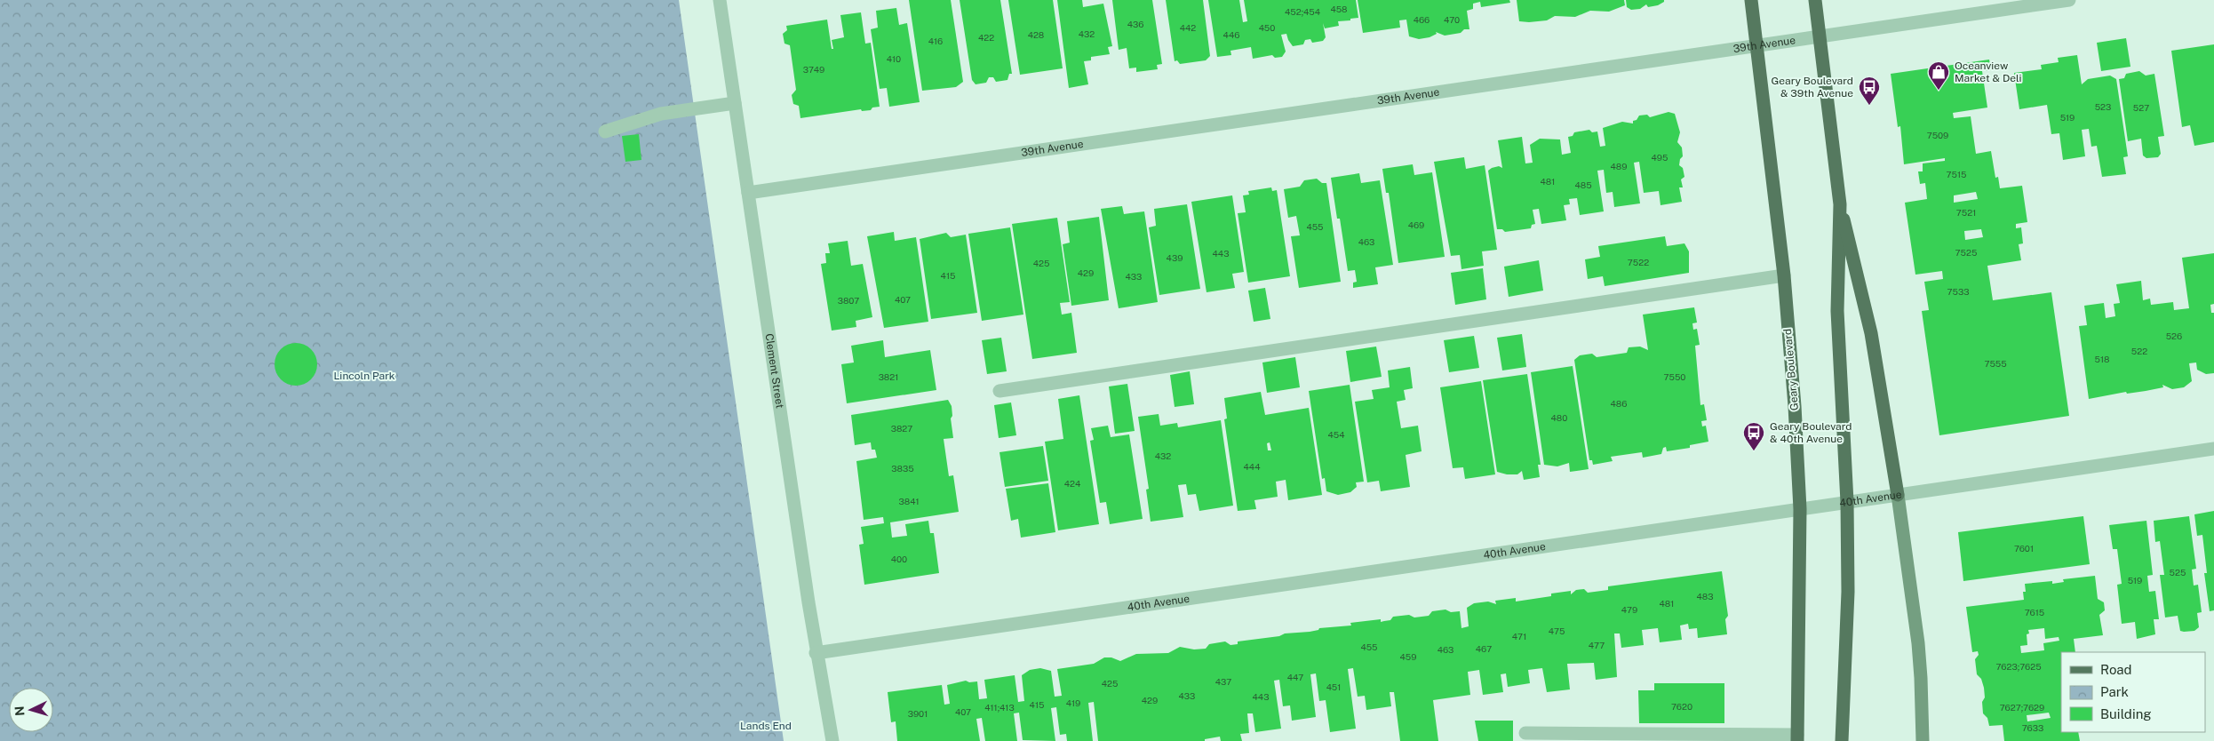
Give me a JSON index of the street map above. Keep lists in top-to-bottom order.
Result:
{
  "streets": {
    "main road": ["Geary Boulevard"],
    "street": ["39th Avenue", "Clement Street", "40th Avenue"]
  },
  "crossings": [
    ["39th Avenue", "Geary Boulevard"],
    ["39th Avenue", "Clement Street"],
    ["Geary Boulevard", "40th Avenue"],
    ["Clement Street", "40th Avenue"]
  ],
  "parks": ["Lincoln Park", "Lands End"],
  "places": {
    "shop": ["Oceanview Market & Deli"],
    "bus stop": ["Geary Boulevard & 39th Avenue", "Geary Boulevard & 40th Avenue"]
  },
  "house_numbers": [
    "458",
    "452;454",
    "466",
    "470",
    "436",
    "442",
    "450",
    "432",
    "428",
    "446",
    "422",
    "416",
    "410",
    "3749",
    "523",
    "527",
    "519",
    "7509",
    "495",
    "489",
    "7515",
    "481",
    "485",
    "7521",
    "469",
    "455",
    "463",
    "7525",
    "443",
    "439",
    "7522",
    "425",
    "429",
    "415",
    "433",
    "7533",
    "407",
    "3807",
    "526",
    "522",
    "518",
    "7555",
    "3821",
    "7550",
    "486",
    "480",
    "3827",
    "454",
    "432",
    "444",
    "3835",
    "424",
    "3841",
    "7601",
    "400",
    "525",
    "519",
    "483",
    "481",
    "479",
    "7615",
    "475",
    "471",
    "477",
    "455",
    "467",
    "463",
    "459",
    "7623;7625",
    "447",
    "437",
    "425",
    "451",
    "433",
    "443",
    "429",
    "419",
    "415",
    "7620",
    "411;413",
    "7627;7629",
    "407",
    "3901",
    "7633"
  ],
  "legend": ["Road", "Park", "Building"],
  "north": "left"
}
